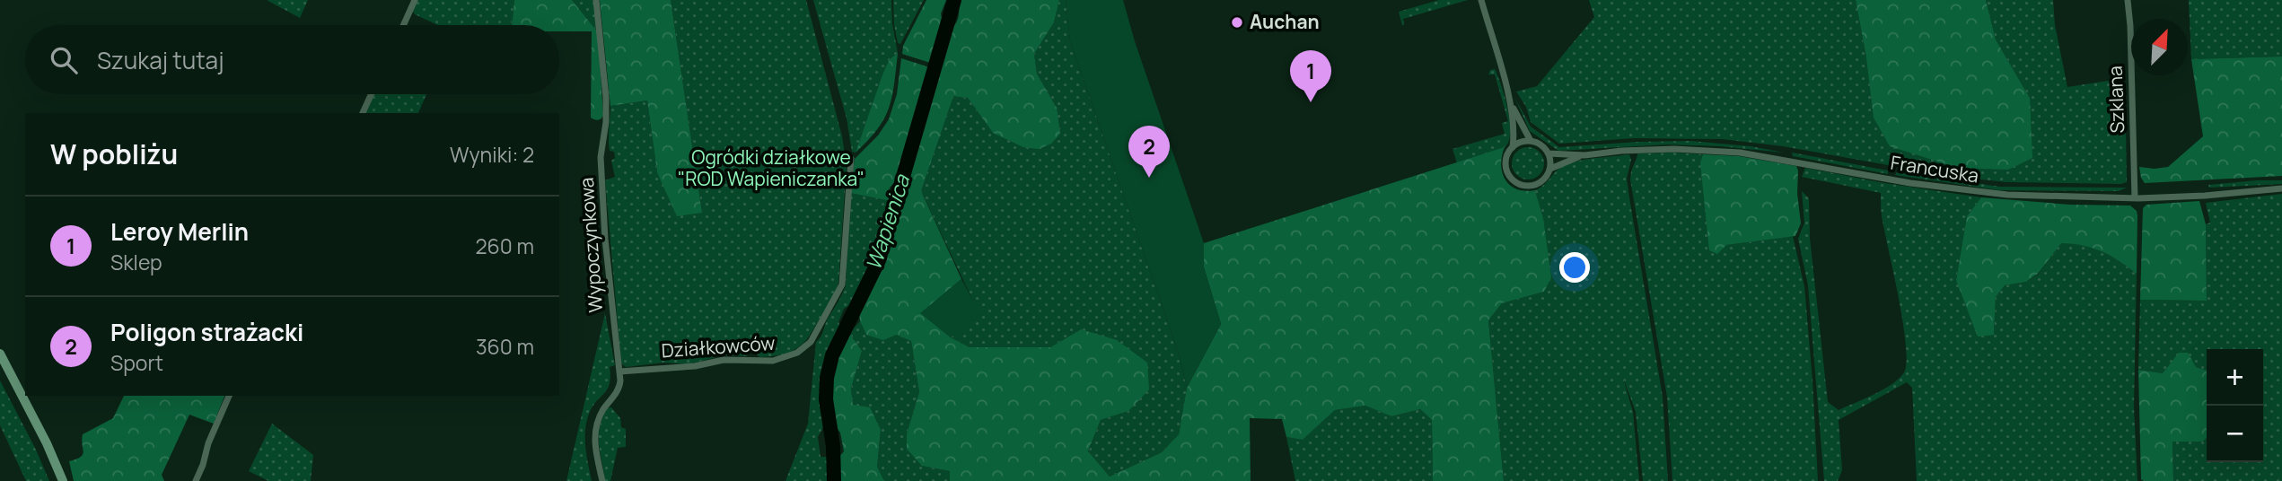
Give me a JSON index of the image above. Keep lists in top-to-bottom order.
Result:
{
  "streets": {
    "street": [
      "Szklana",
      "Francuska",
      "Wypoczynkowa",
      "Działkowców"
    ]
  },
  "crossings": [
    ["Szklana", "Francuska"],
    ["Wypoczynkowa", "Działkowców"]
  ],
  "water": ["Wapienica"],
  "parks": ["Ogródki działkowe \"ROD Wapieniczanka\""],
  "places": ["Auchan"],
  "north": "top right",
  "page": {
    "search": "Szukaj tutaj",
    "pins": ["1", "2"],
    "heading": ["W pobliżu", "Wyniki: 2"],
    "list": [
      {
        "mark": "1",
        "name": "Leroy Merlin",
        "note": "Sklep",
        "value": "260 m"
      },
      {
        "mark": "2",
        "name": "Poligon strażacki",
        "note": "Sport",
        "value": "360 m"
      }
    ],
    "map_buttons": ["+", "−"]
  }
}
